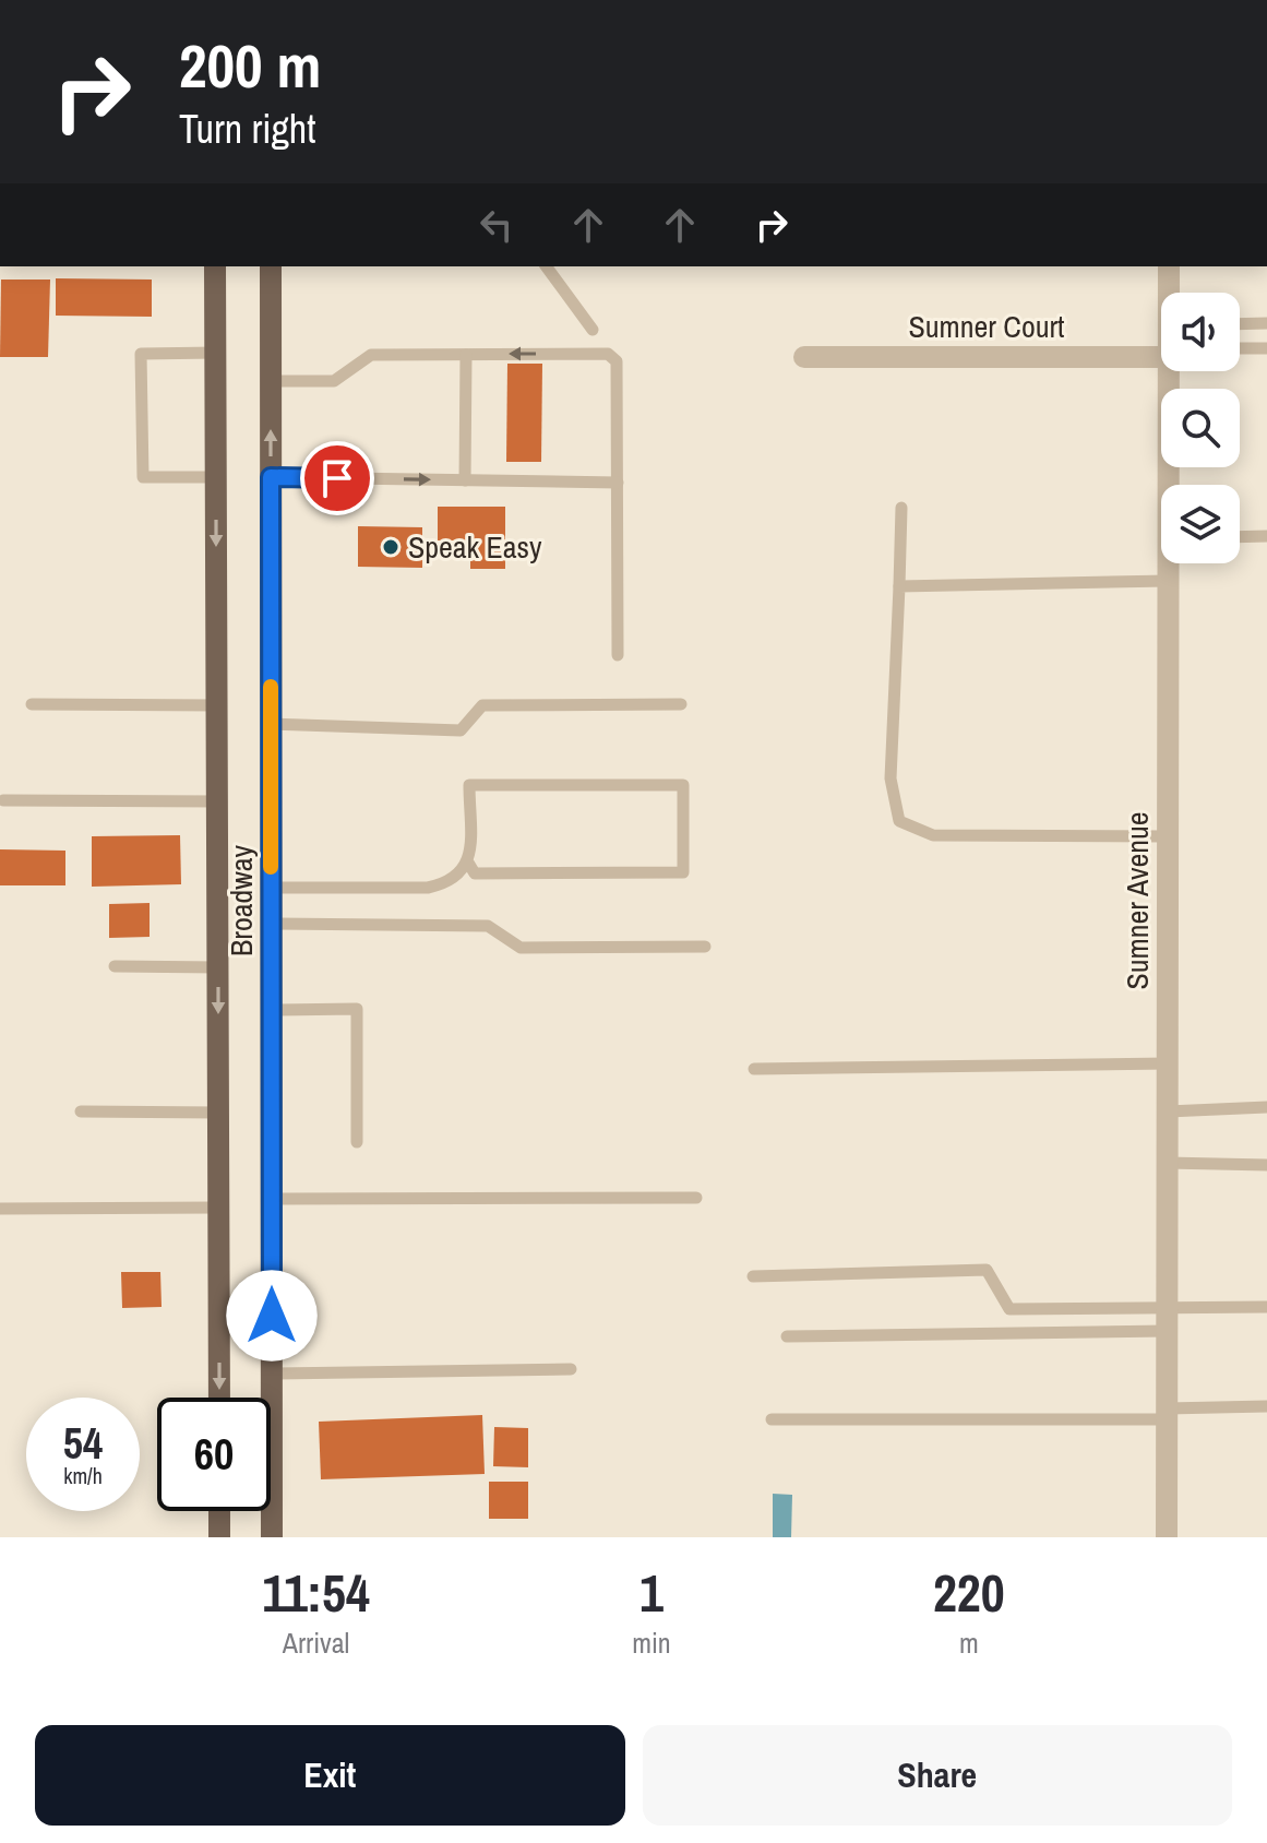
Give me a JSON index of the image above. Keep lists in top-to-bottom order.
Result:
{
  "streets": {
    "main road": ["Broadway"],
    "street": ["Sumner Court", "Sumner Avenue"]
  },
  "places": ["Speak Easy"],
  "page": {
    "turn": ["200 m", "Turn right"],
    "speed": "54 km/h",
    "limit": "60",
    "eta": [
      "11:54",
      "Arrival",
      "1",
      "min",
      "220",
      "m"
    ],
    "buttons": ["Exit", "Share"]
  }
}
